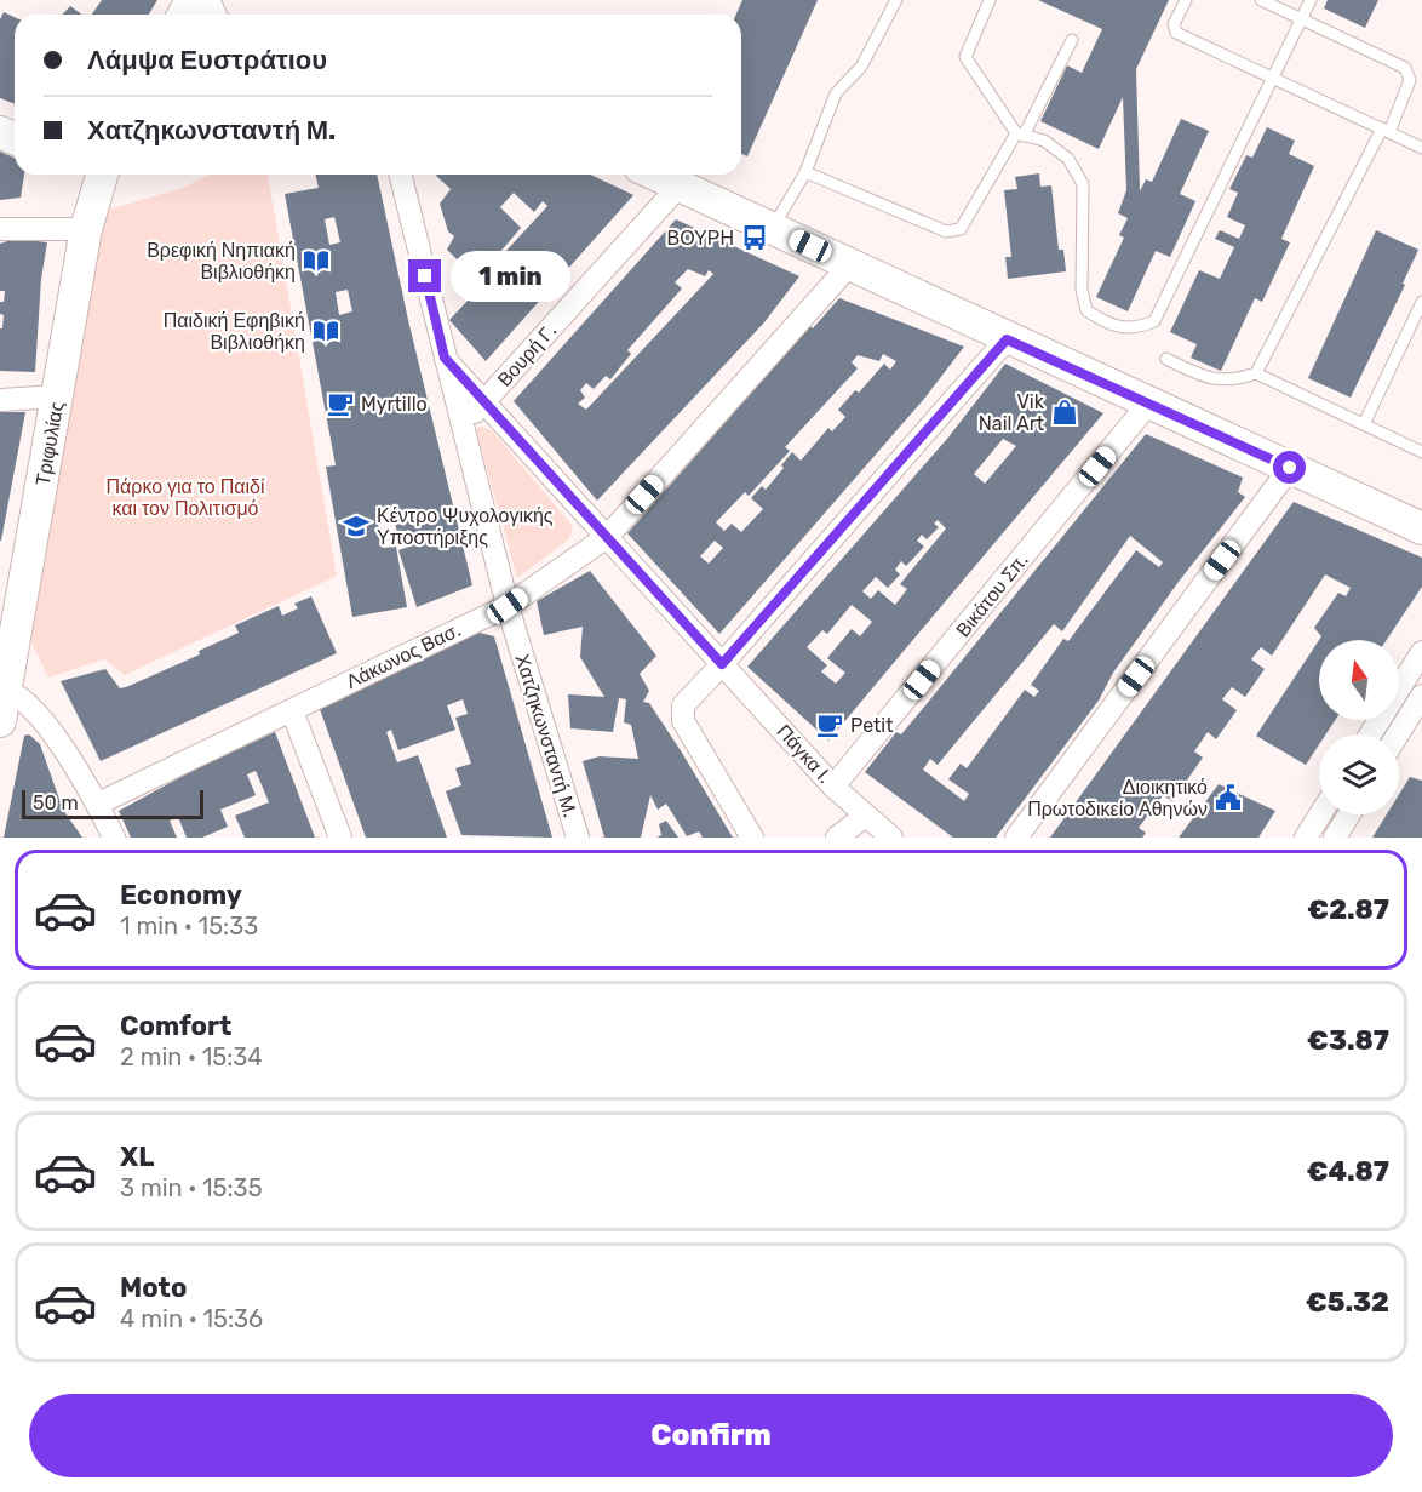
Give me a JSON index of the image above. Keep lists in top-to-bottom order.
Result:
{
  "streets": {
    "street": [
      "Βουρή Γ.",
      "Τριφυλίας",
      "Βικάτου Σπ.",
      "Λάκωνος Βασ.",
      "Χατζηκωνσταντή Μ.",
      "Πάγκα Ι."
    ]
  },
  "crossings": [
    ["Βουρή Γ.", "Χατζηκωνσταντή Μ."],
    ["Βουρή Γ.", "Πάγκα Ι."],
    ["Βικάτου Σπ.", "Πάγκα Ι."],
    ["Λάκωνος Βασ.", "Χατζηκωνσταντή Μ."],
    ["Λάκωνος Βασ.", "Πάγκα Ι."],
    ["Χατζηκωνσταντή Μ.", "Πάγκα Ι."]
  ],
  "parks": ["Πάρκο για το Παιδί και τον Πολιτισμό"],
  "places": {
    "bus stop": ["ΒΟΥΡΗ"],
    "library": ["Βρεφική Νηπιακή Βιβλιοθήκη", "Παιδική Εφηβική Βιβλιοθήκη"],
    "cafe": ["Myrtillo", "Petit"],
    "shop": ["Vik Nail Art"],
    "school or university": ["Κέντρο Ψυχολογικής Υποστήριξης"],
    "public building": ["Διοικητικό Πρωτοδικείο Αθηνών"]
  },
  "scale_bar": "50 m",
  "north": "top",
  "page": {
    "banner": ["Λάμψα Ευστράτιου", "Χατζηκωνσταντή Μ."],
    "bubble": "1 min",
    "scale": "50 m",
    "list": [
      {
        "name": "Economy",
        "note": "1 min · 15:33",
        "value": "€2.87"
      },
      {
        "name": "Comfort",
        "note": "2 min · 15:34",
        "value": "€3.87"
      },
      {
        "name": "XL",
        "note": "3 min · 15:35",
        "value": "€4.87"
      },
      {
        "name": "Moto",
        "note": "4 min · 15:36",
        "value": "€5.32"
      }
    ],
    "buttons": "Confirm"
  }
}
